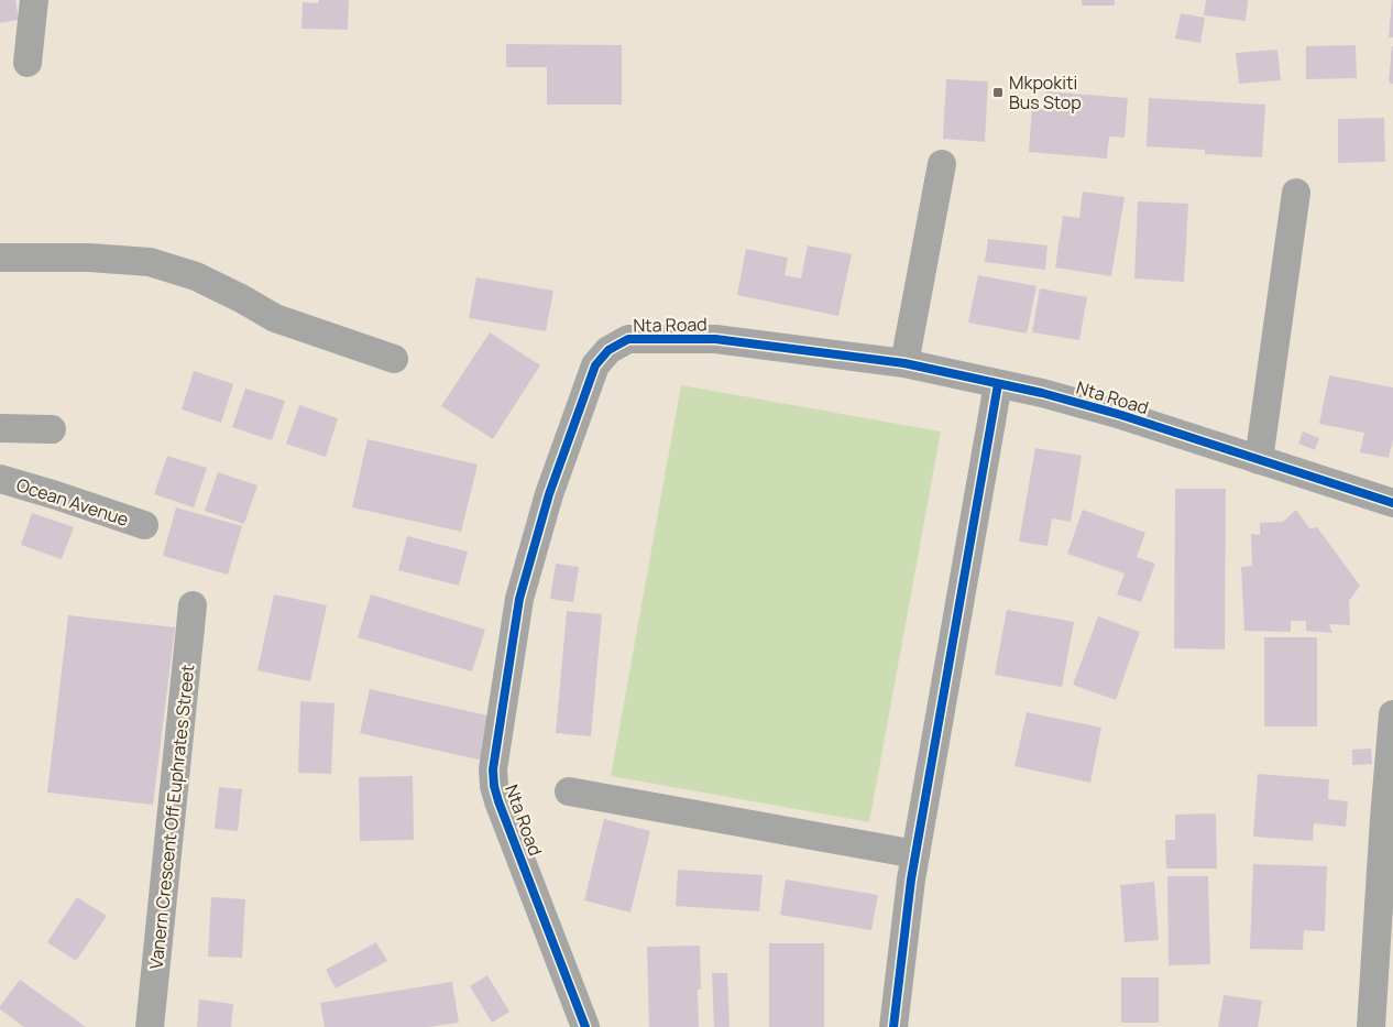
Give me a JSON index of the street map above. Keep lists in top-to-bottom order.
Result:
{
  "streets": {
    "street": ["Nta Road", "Ocean Avenue", "Vanern Crescent Off Euphrates Street"]
  },
  "places": {
    "transit": ["Mkpokiti Bus Stop"]
  }
}
